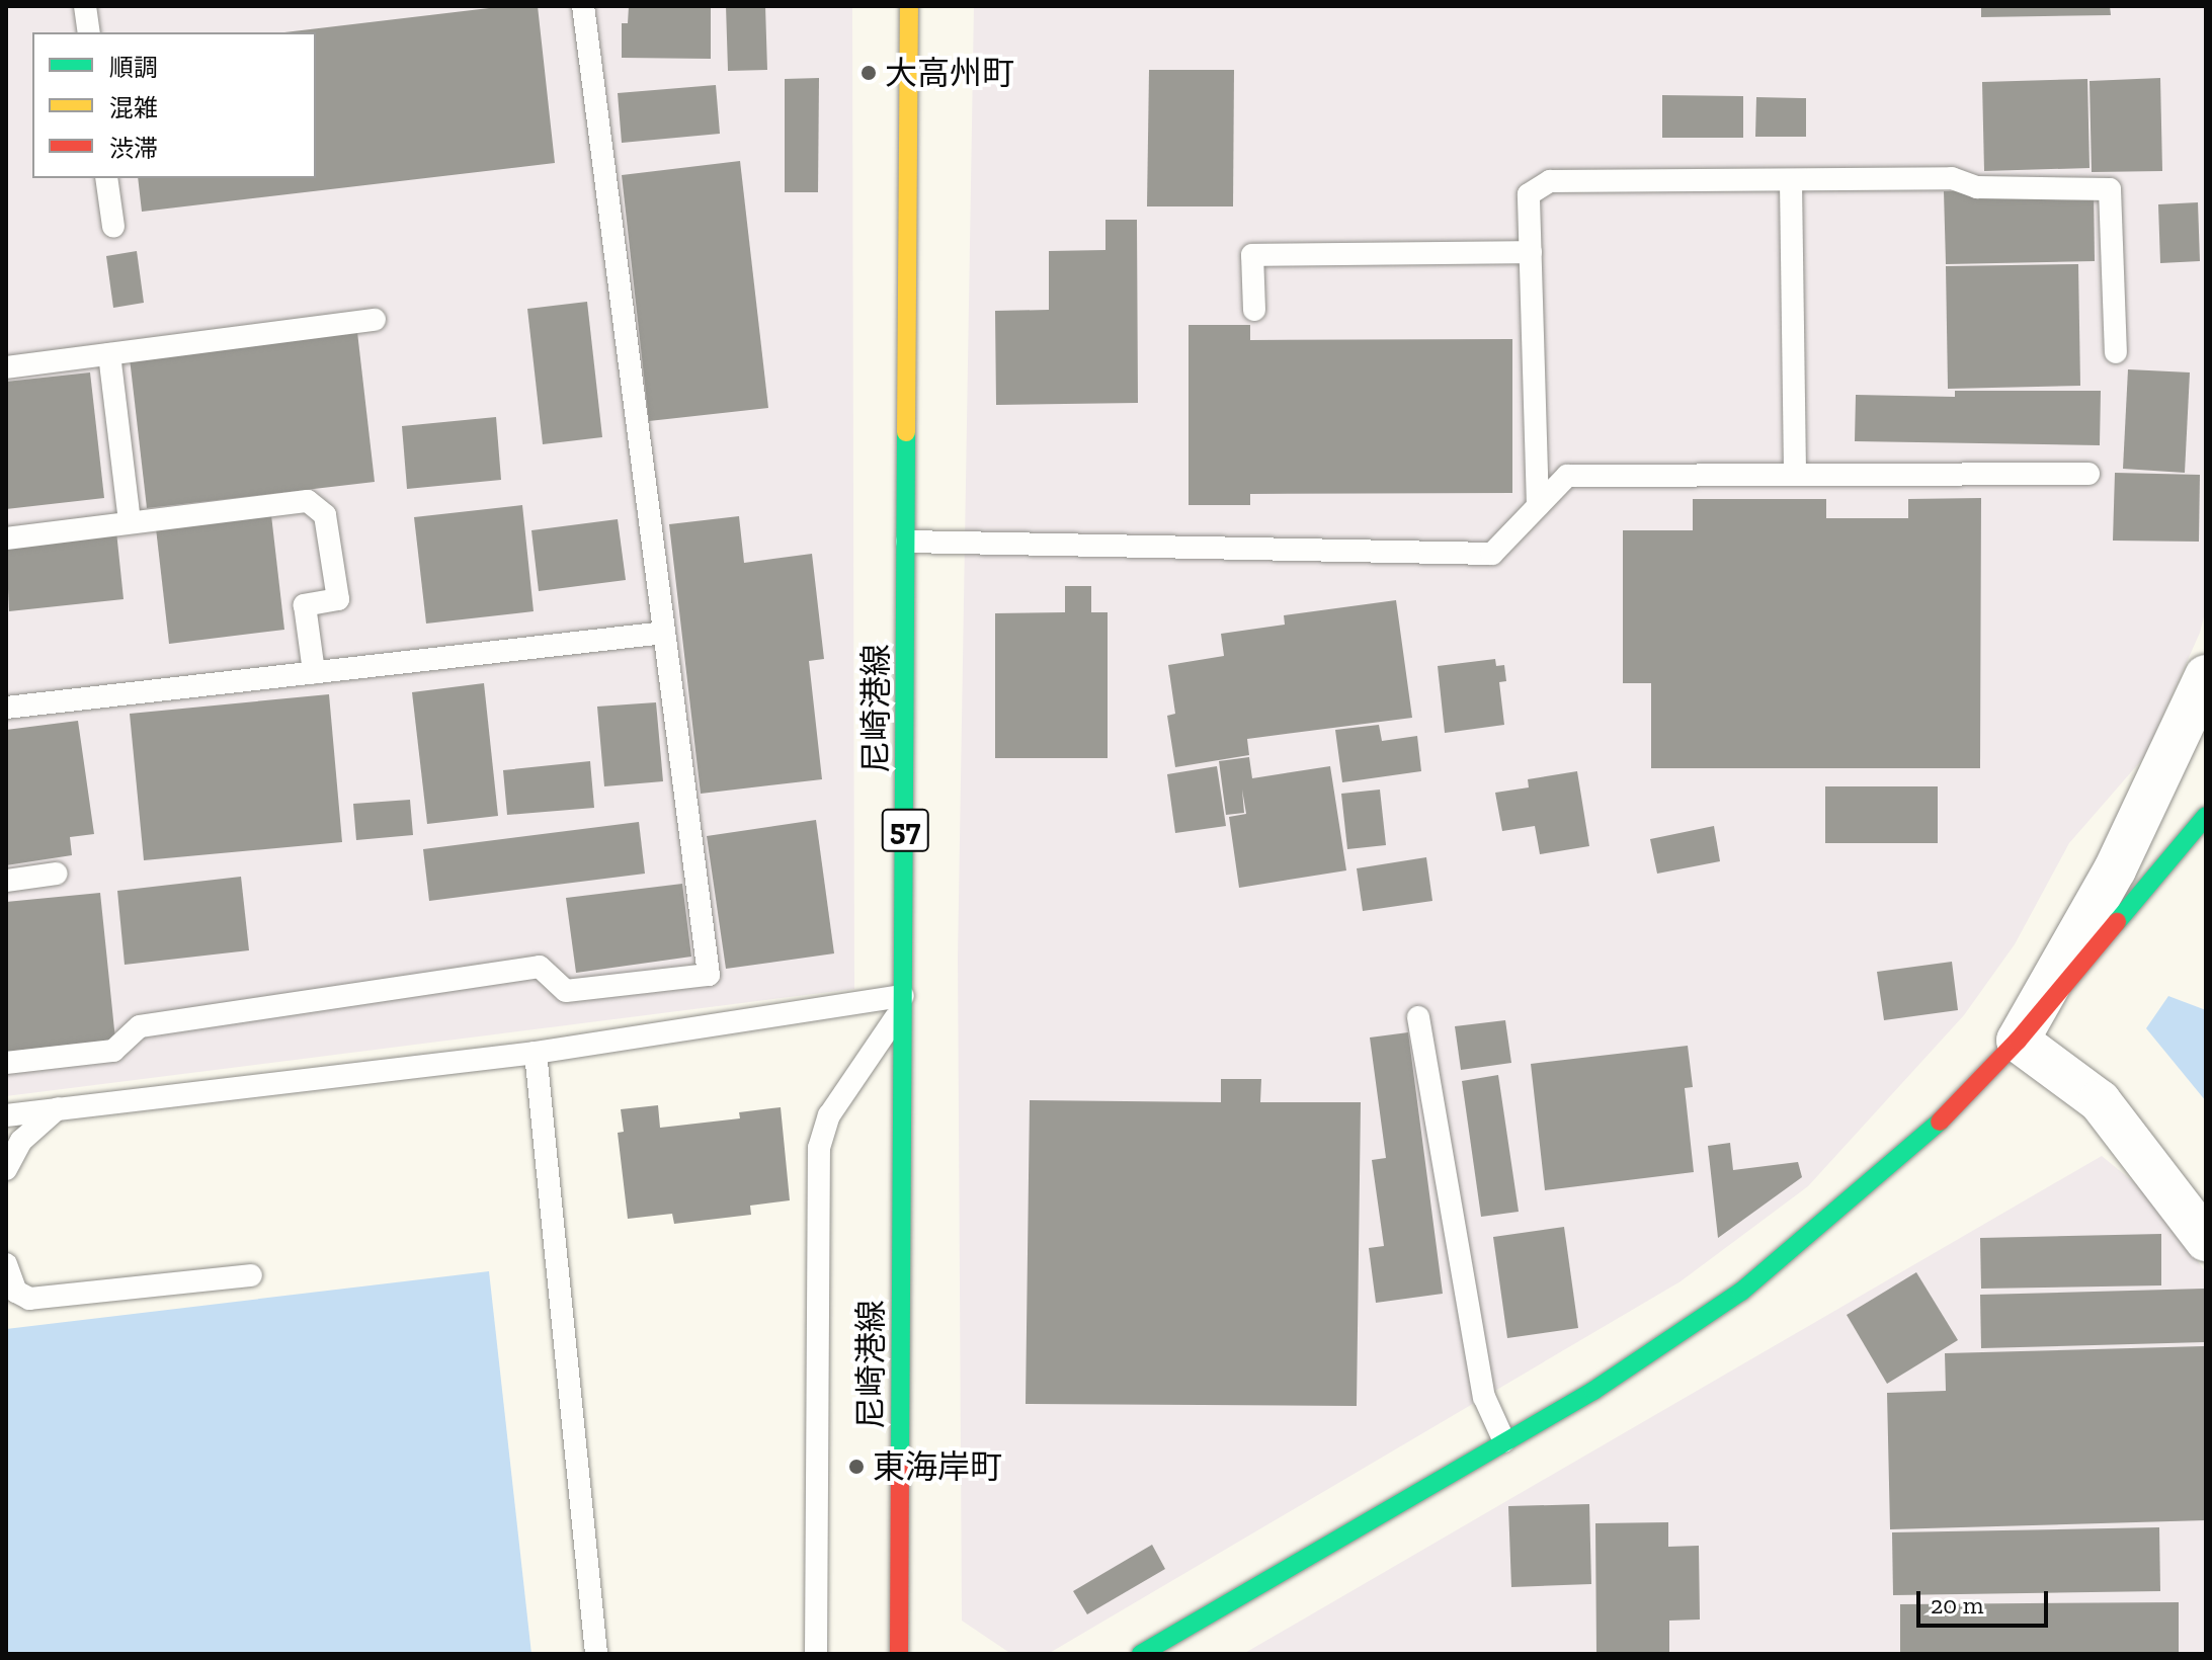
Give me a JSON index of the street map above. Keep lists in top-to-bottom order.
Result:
{
  "streets": {
    "main road": ["尼崎港線", "57"]
  },
  "places": ["大高州町", "東海岸町"],
  "legend": ["順調", "混雑", "渋滞"],
  "scale_bar": "20 m"
}
